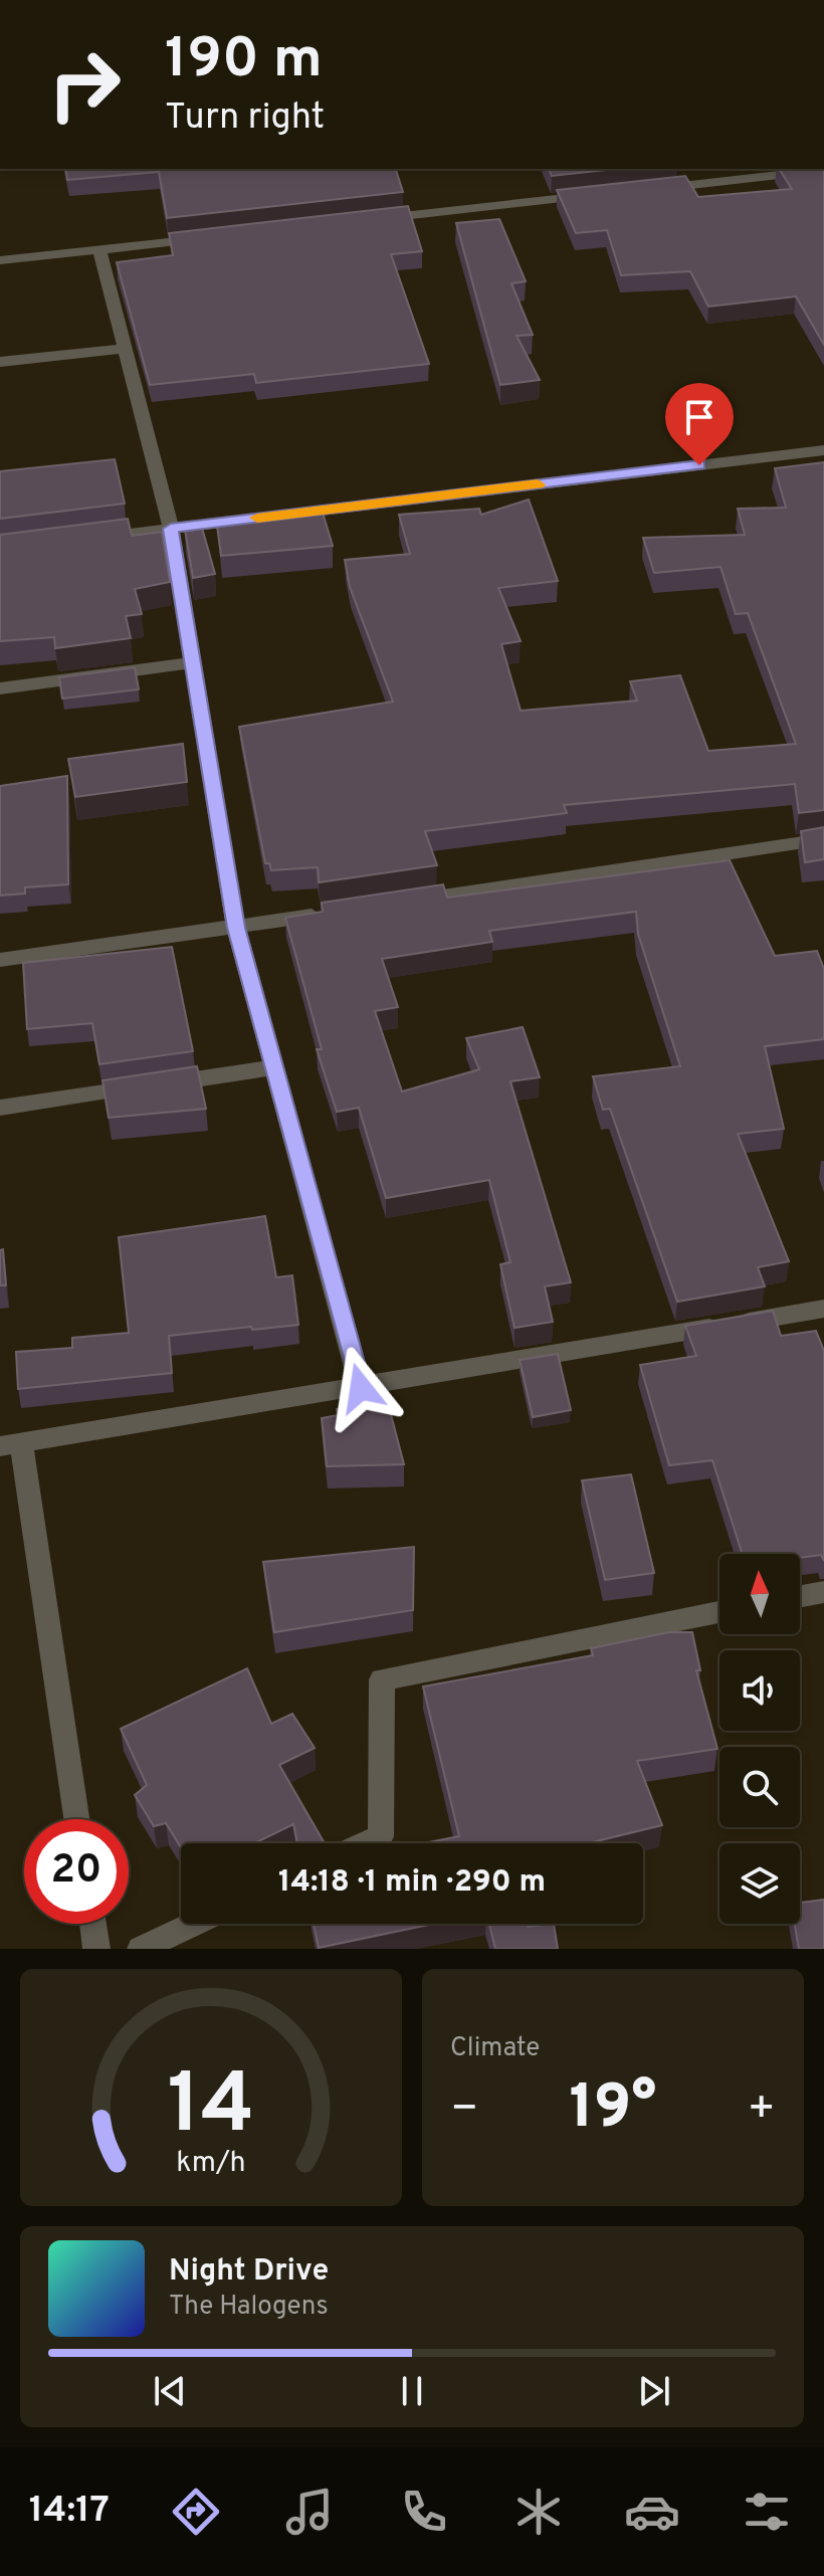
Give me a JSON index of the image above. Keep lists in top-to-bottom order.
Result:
{
  "north": "top",
  "page": {
    "turn": ["190 m", "Turn right"],
    "limit": "20",
    "trip": "14:18 · 1 min · 290 m",
    "tile": "Climate",
    "heat": ["−", "19°", "+"],
    "song": ["Night Drive", "The Halogens"],
    "tabs": "14:17",
    "gauge": ["14", "km/h"]
  }
}
